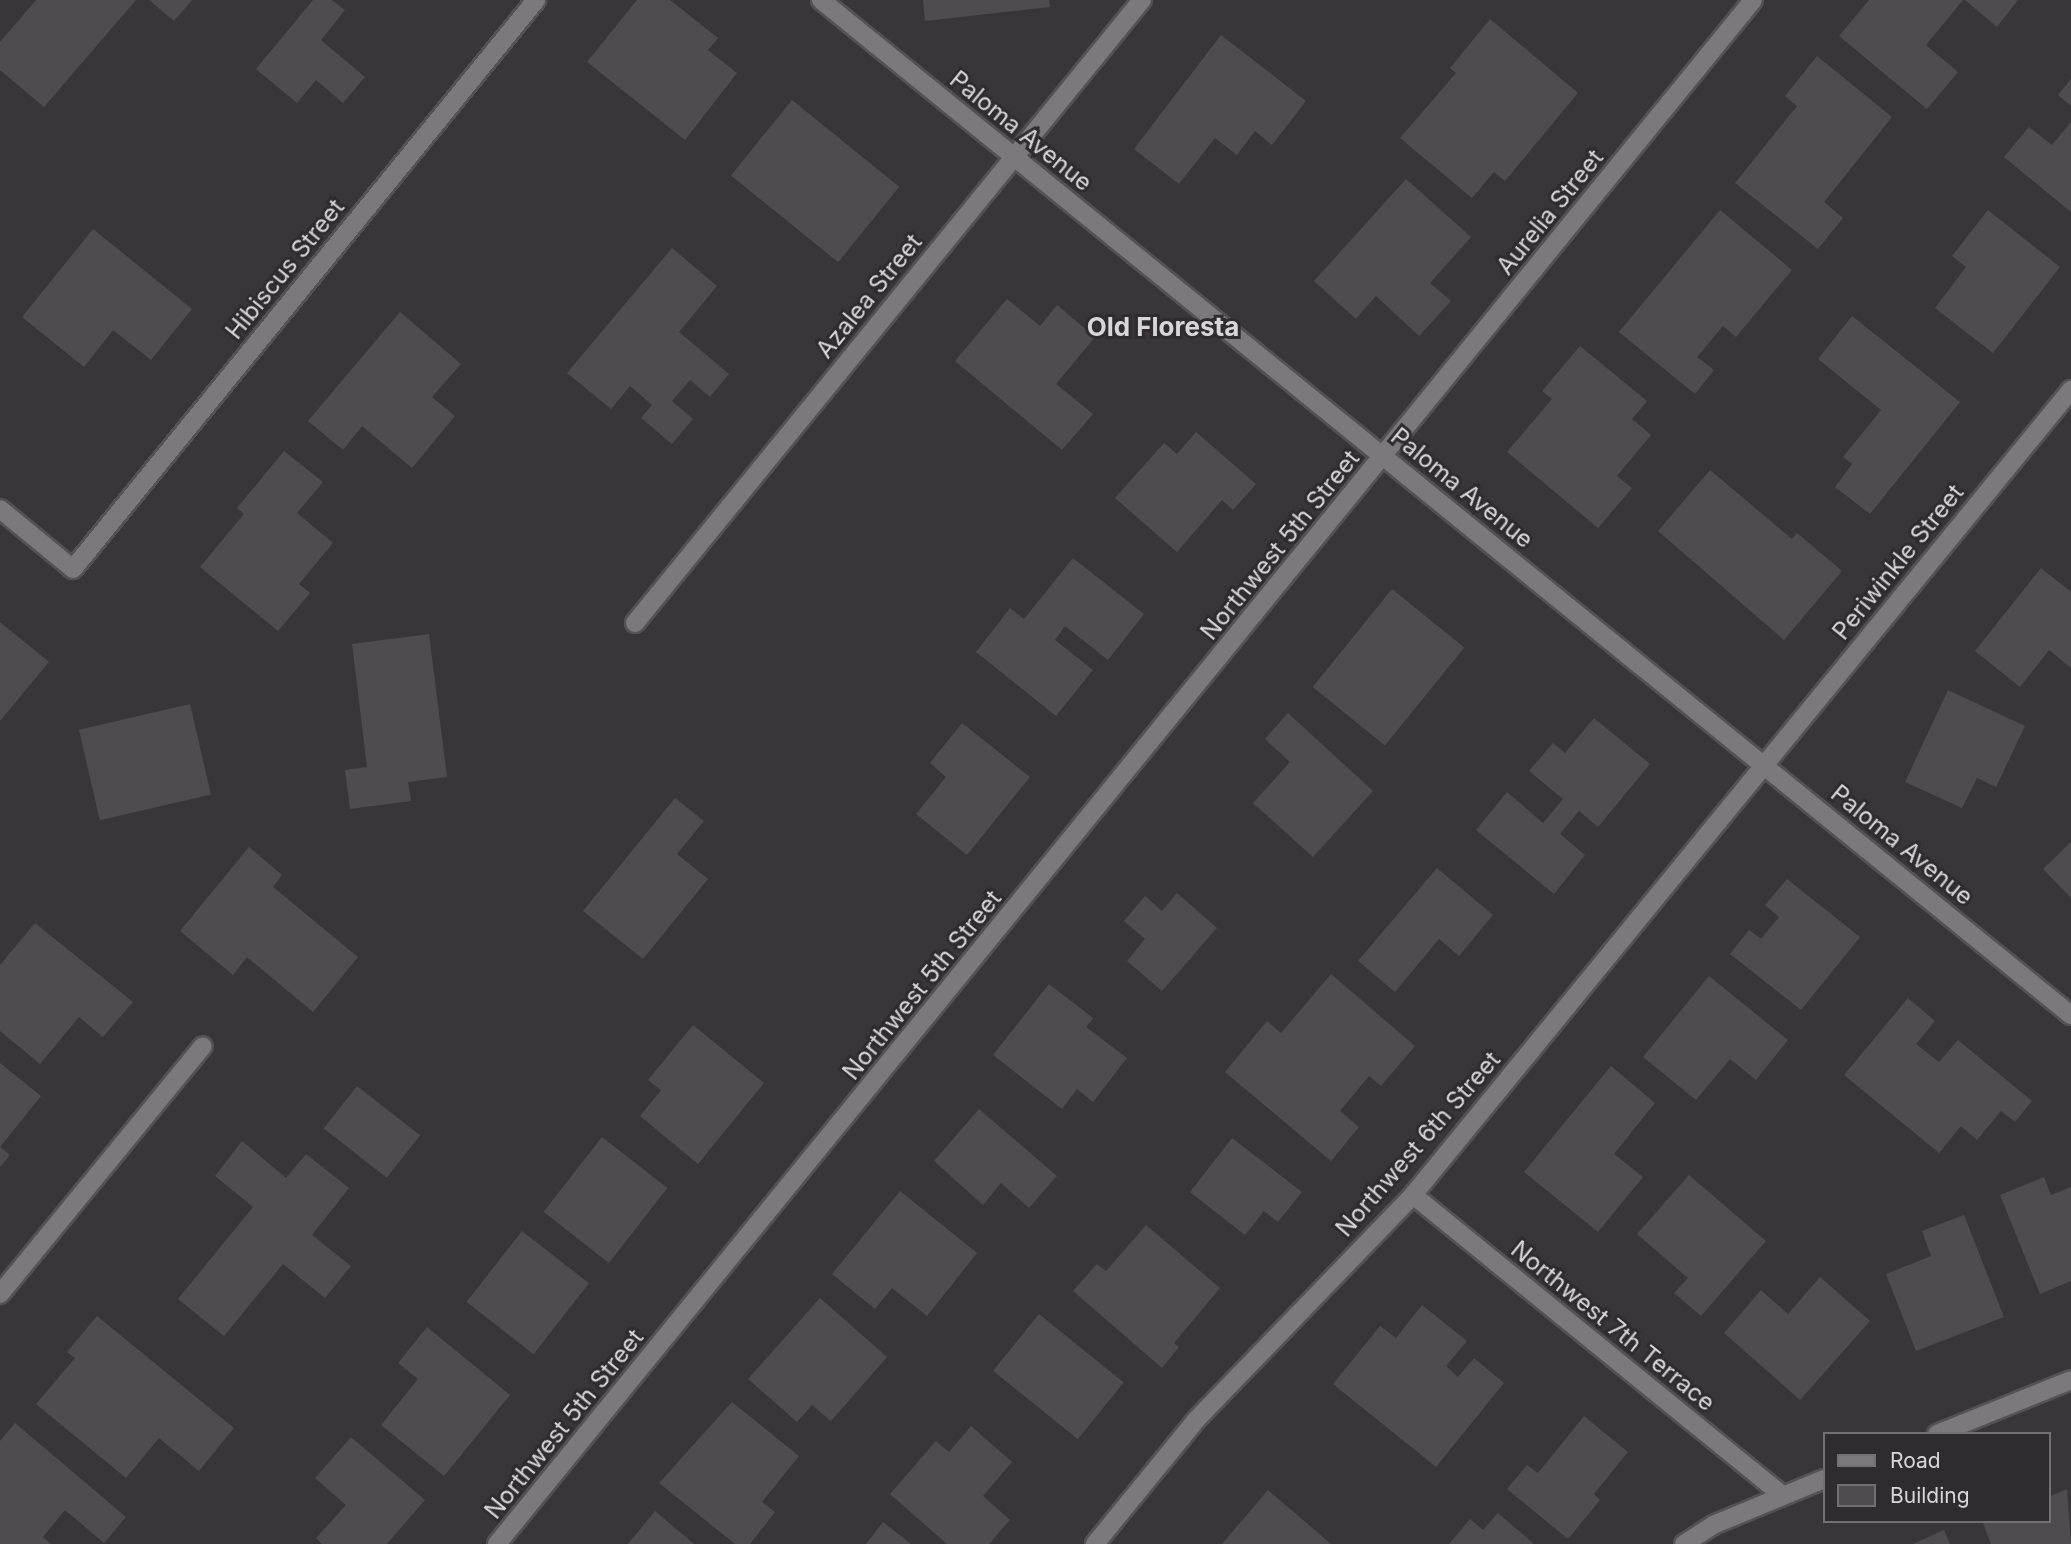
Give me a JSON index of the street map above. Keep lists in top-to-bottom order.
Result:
{
  "streets": {
    "street": [
      "Paloma Avenue",
      "Aurelia Street",
      "Hibiscus Street",
      "Azalea Street",
      "Northwest 5th Street",
      "Periwinkle Street",
      "Northwest 6th Street",
      "Northwest 7th Terrace"
    ]
  },
  "crossings": [
    ["Paloma Avenue", "Aurelia Street"],
    ["Paloma Avenue", "Azalea Street"],
    ["Paloma Avenue", "Northwest 5th Street"],
    ["Paloma Avenue", "Periwinkle Street"],
    ["Paloma Avenue", "Northwest 6th Street"],
    ["Aurelia Street", "Northwest 5th Street"],
    ["Periwinkle Street", "Northwest 6th Street"],
    ["Northwest 6th Street", "Northwest 7th Terrace"]
  ],
  "districts": ["Old Floresta"],
  "legend": ["Road", "Building"]
}
